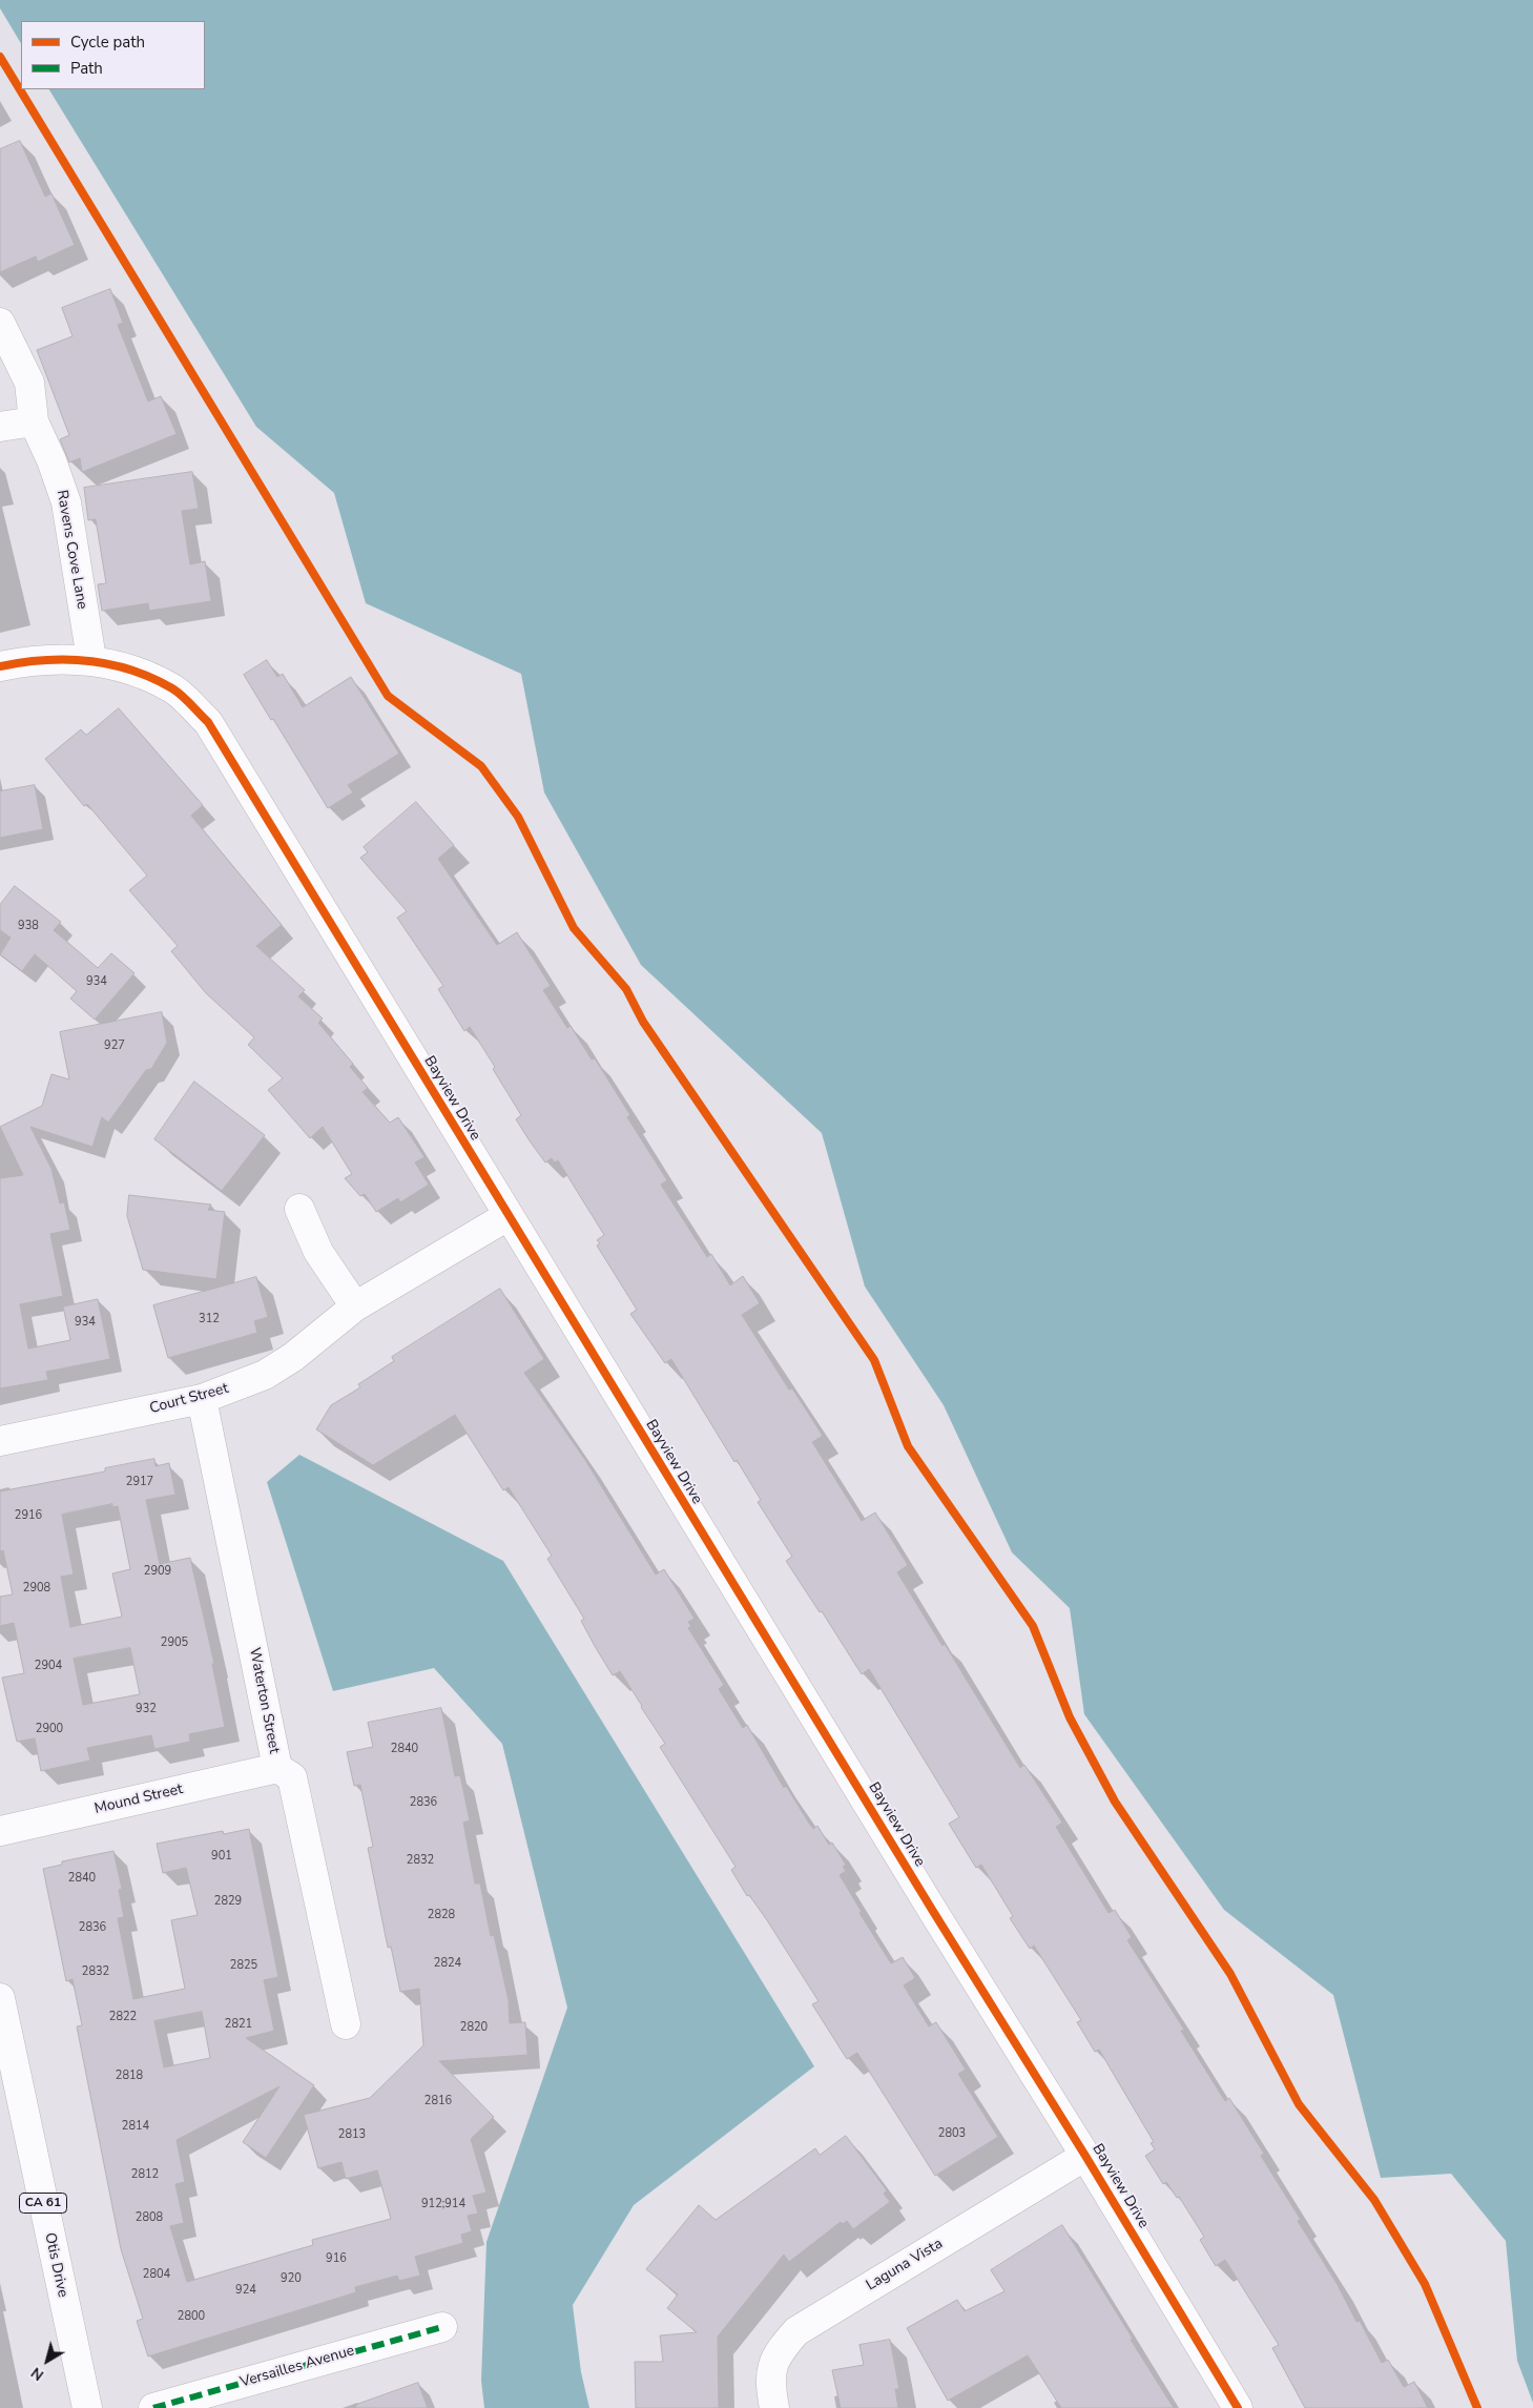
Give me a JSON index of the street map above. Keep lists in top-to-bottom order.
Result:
{
  "streets": {
    "street": [
      "Ravens Cove Lane",
      "Bayview Drive",
      "Court Street",
      "Waterton Street",
      "Mound Street",
      "CA 61",
      "Otis Drive",
      "Laguna Vista",
      "Versailles Avenue"
    ]
  },
  "crossings": [
    ["Ravens Cove Lane", "Bayview Drive"],
    ["Bayview Drive", "Court Street"],
    ["Bayview Drive", "Laguna Vista"],
    ["Court Street", "Waterton Street"],
    ["Waterton Street", "Mound Street"]
  ],
  "house_numbers": [
    "938",
    "934",
    "927",
    "312",
    "934",
    "2917",
    "2916",
    "2909",
    "2908",
    "2905",
    "2904",
    "932",
    "2900",
    "2840",
    "2836",
    "901",
    "2832",
    "2840",
    "2829",
    "2828",
    "2836",
    "2824",
    "2825",
    "2832",
    "2822",
    "2821",
    "2820",
    "2818",
    "2816",
    "2814",
    "2803",
    "2813",
    "2812",
    "912;914",
    "2808",
    "916",
    "2804",
    "920",
    "924",
    "2800"
  ],
  "legend": ["Cycle path", "Path"],
  "north": "bottom left"
}
